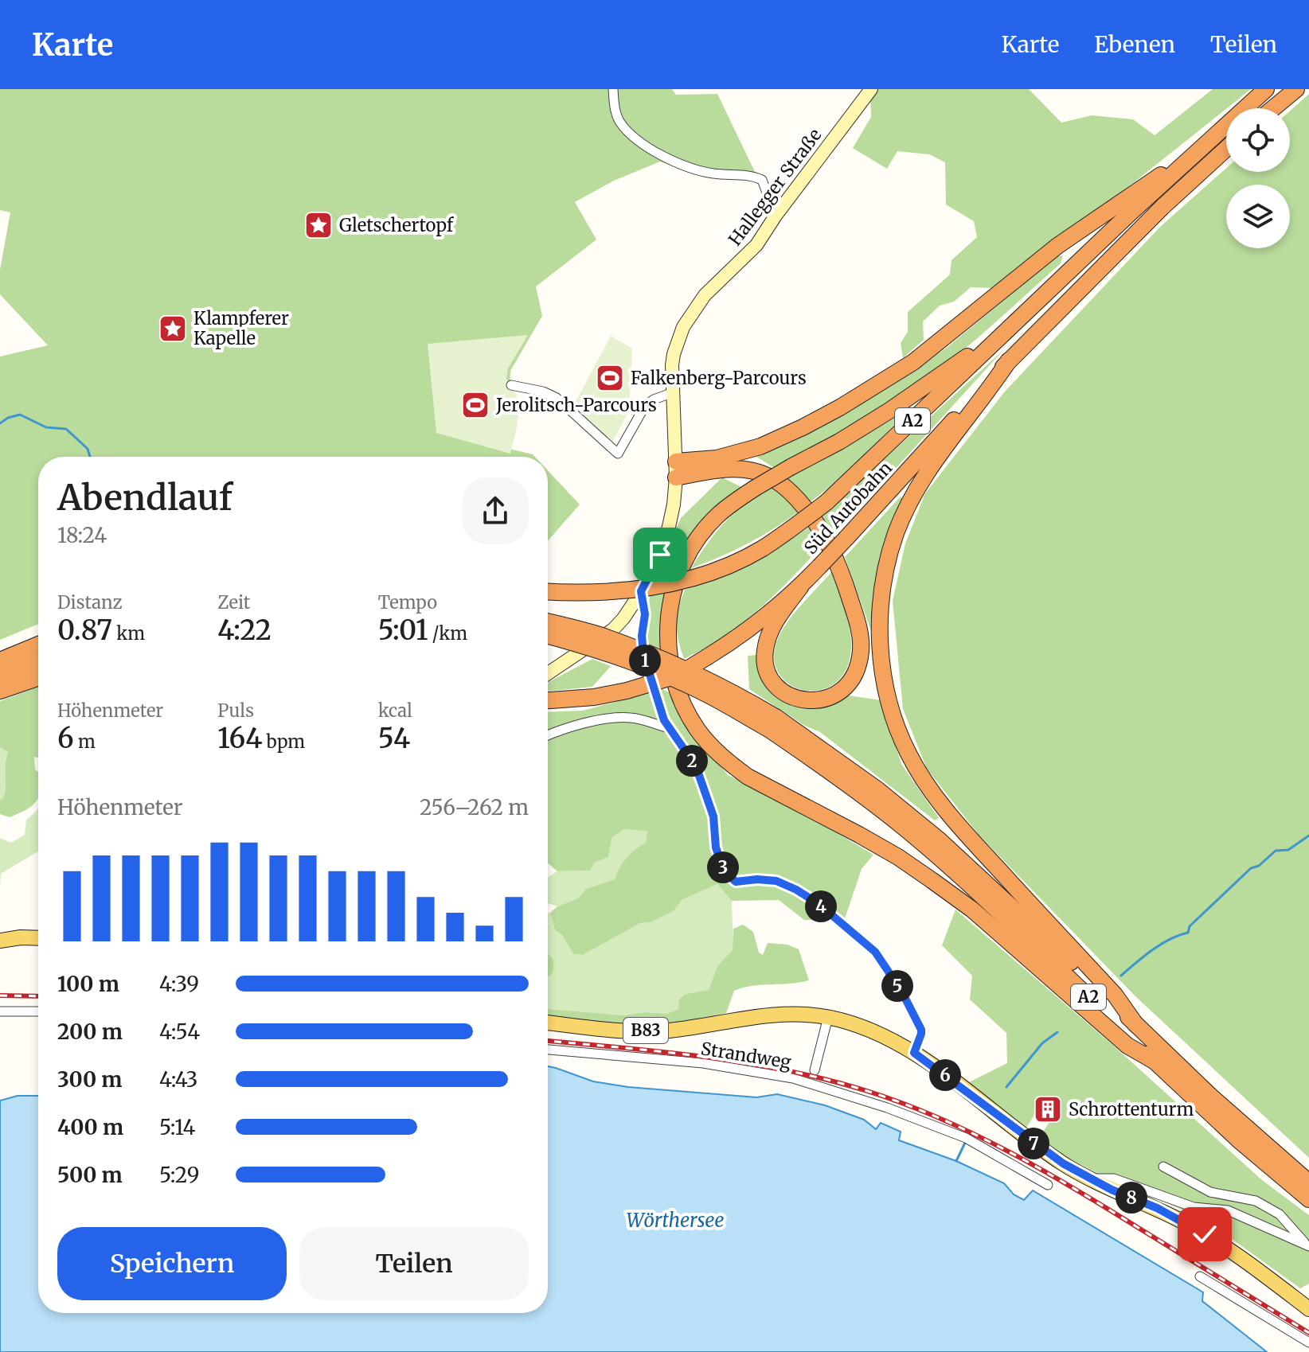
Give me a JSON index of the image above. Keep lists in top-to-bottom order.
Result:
{
  "streets": {
    "highway": ["A2", "Süd Autobahn"],
    "main road": ["Hallegger Straße", "B83"],
    "street": ["Strandweg"]
  },
  "water": ["Wörthersee"],
  "places": {
    "place": ["Gletschertopf", "Klampferer Kapelle"],
    "sports": ["Falkenberg-Parcours", "Jerolitsch-Parcours"],
    "building": ["Schrottenturm"]
  },
  "page": {
    "header": "Karte",
    "nav": ["Karte", "Ebenen", "Teilen"],
    "heading": ["Abendlauf", "18:24"],
    "stats": [
      ["Distanz", "0.87 km"],
      ["Zeit", "4:22"],
      ["Tempo", "5:01 /km"],
      ["Höhenmeter", "6 m"],
      ["Puls", "164 bpm"],
      ["kcal", "54"]
    ],
    "pins": [
      "1",
      "2",
      "3",
      "4",
      "5",
      "6",
      "7",
      "8"
    ],
    "chart": ["Höhenmeter", "256–262 m"],
    "list": [
      {
        "name": "100 m",
        "note": "4:39"
      },
      {
        "name": "200 m",
        "note": "4:54"
      },
      {
        "name": "300 m",
        "note": "4:43"
      },
      {
        "name": "400 m",
        "note": "5:14"
      },
      {
        "name": "500 m",
        "note": "5:29"
      }
    ],
    "buttons": ["Speichern", "Teilen"]
  }
}
